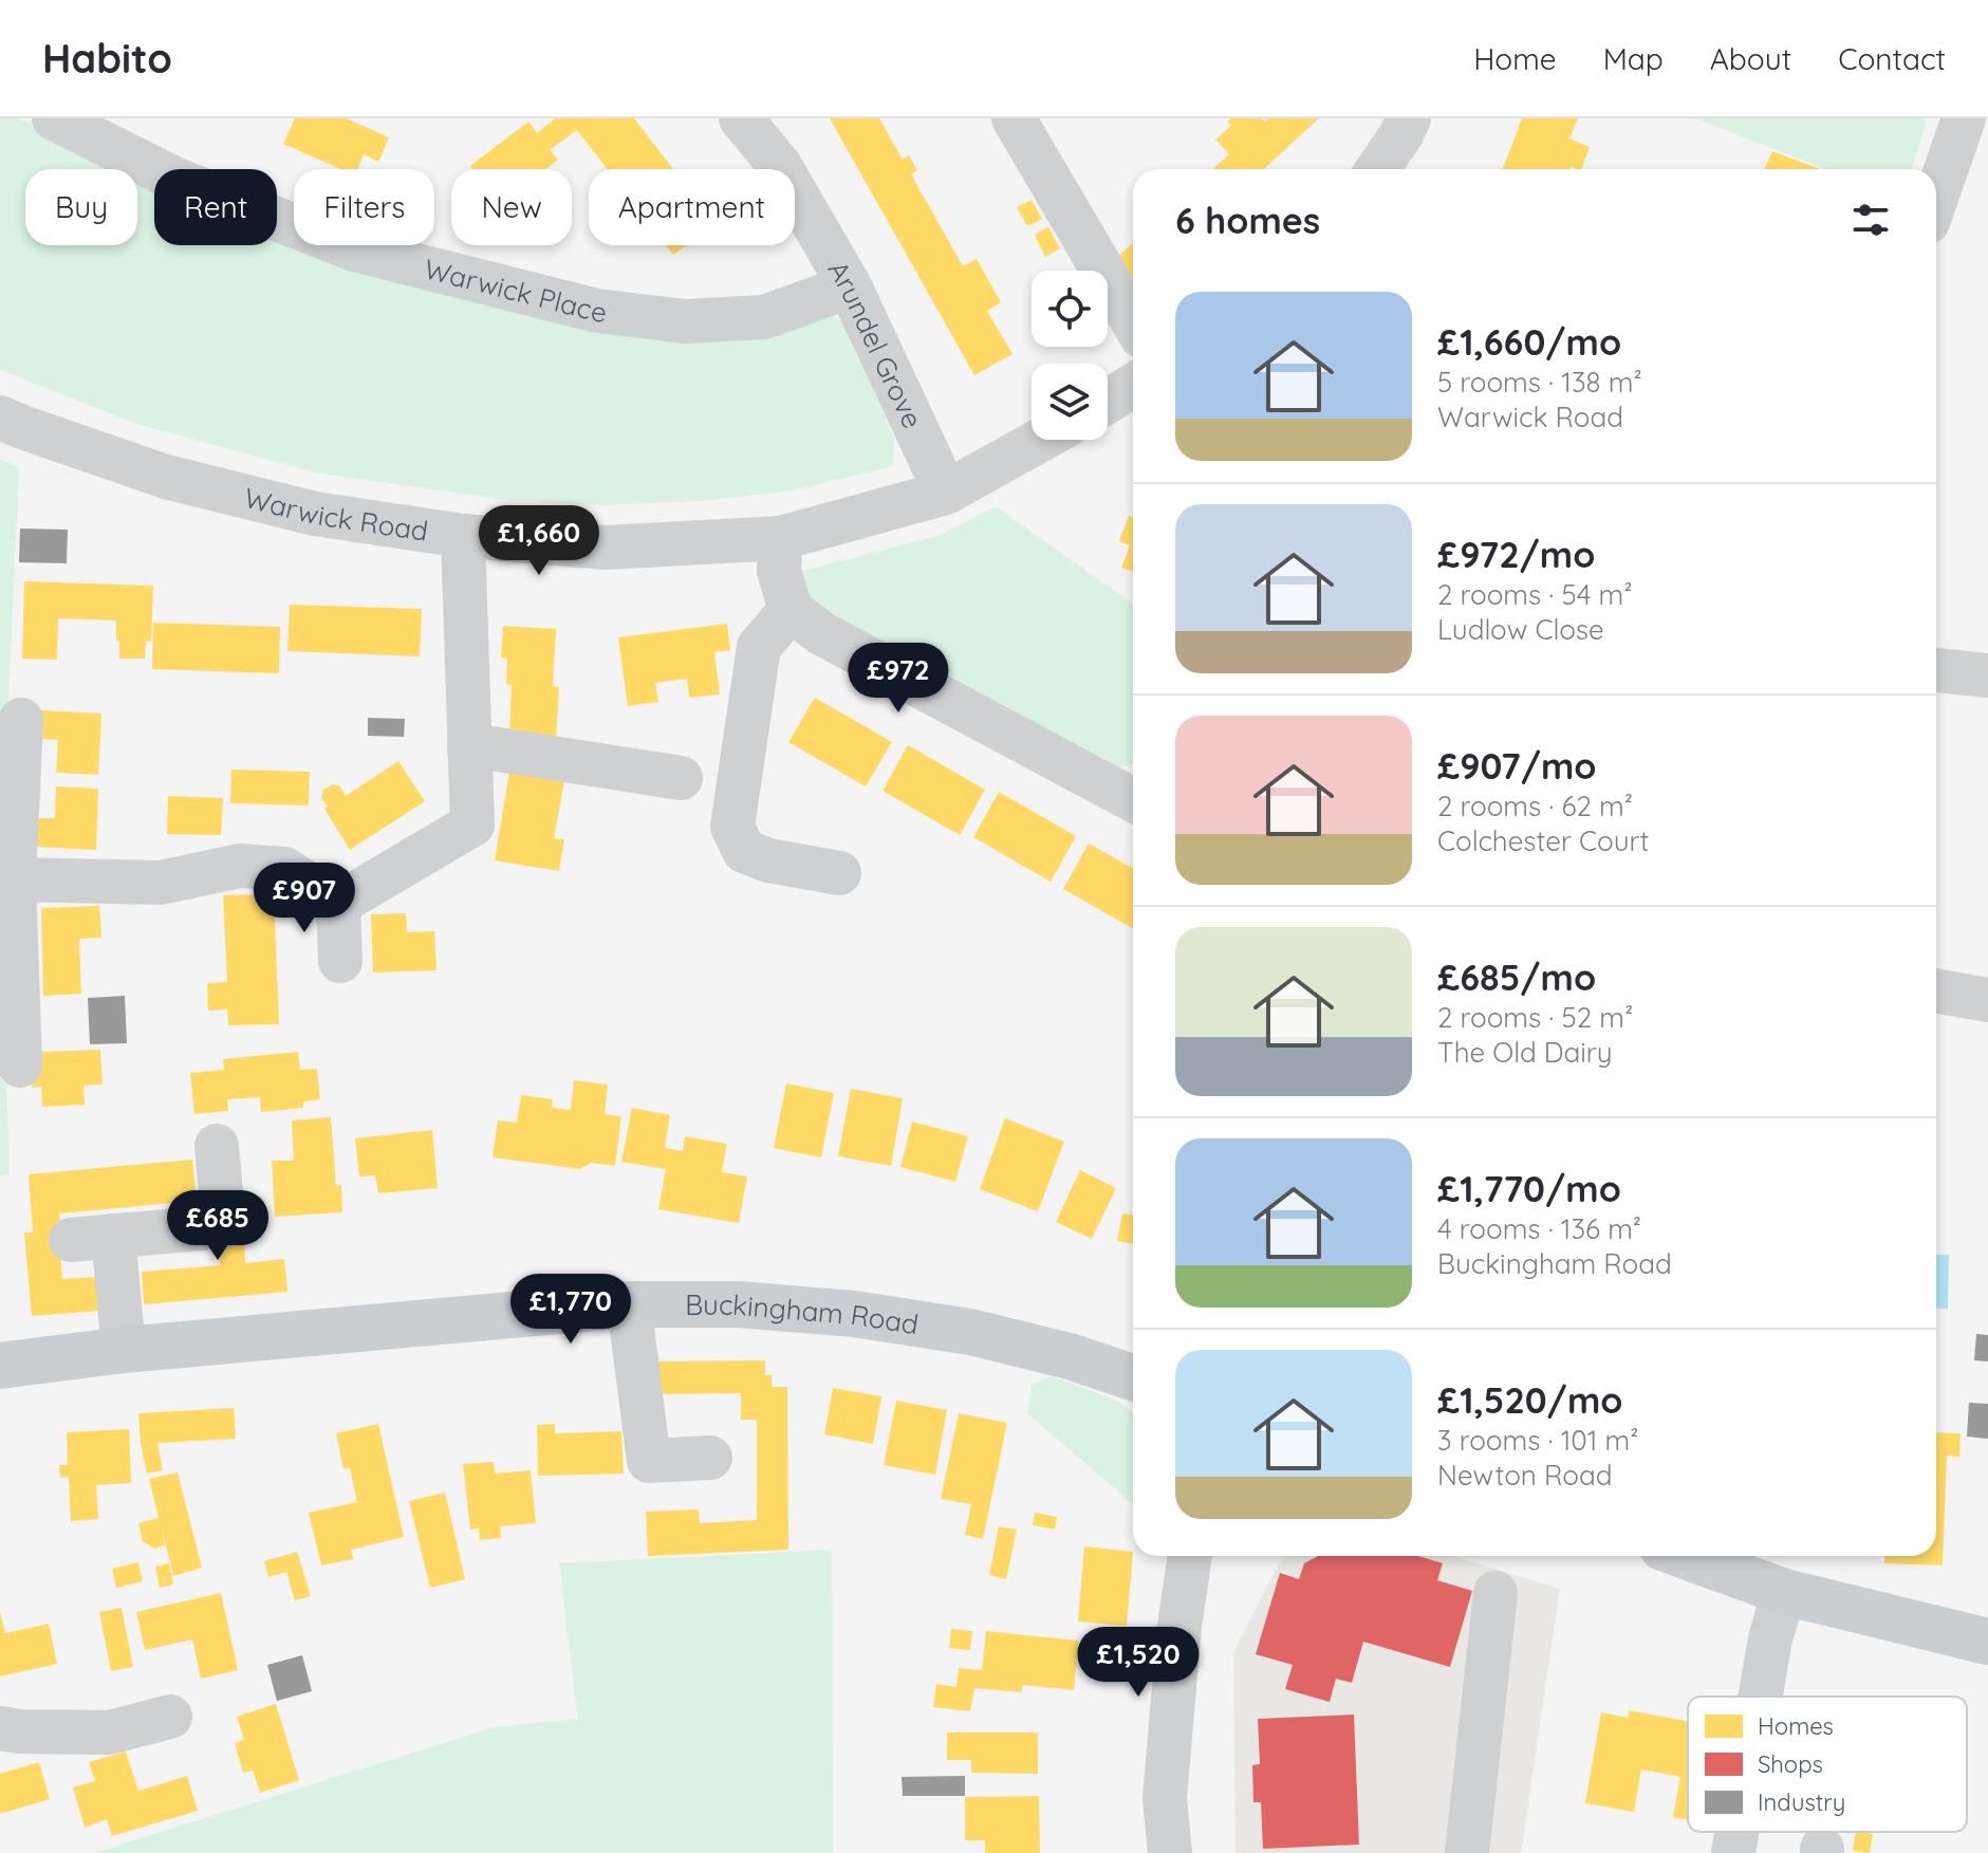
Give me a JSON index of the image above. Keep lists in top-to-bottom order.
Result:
{
  "streets": {
    "main road": ["Buckingham Road"],
    "street": ["Warwick Place", "Arundel Grove", "Warwick Road"]
  },
  "crossings": [
    ["Warwick Place", "Arundel Grove"],
    ["Arundel Grove", "Warwick Road"]
  ],
  "legend": ["Homes", "Shops", "Industry"],
  "page": {
    "header": "Habito",
    "nav": [
      "Home",
      "Map",
      "About",
      "Contact"
    ],
    "chip": [
      "Buy",
      "Rent",
      "Filters",
      "New",
      "Apartment"
    ],
    "heading": "6 homes",
    "list": [
      {
        "name": "£1,660/mo",
        "note": "5 rooms · 138 m² · Warwick Road"
      },
      {
        "name": "£972/mo",
        "note": "2 rooms · 54 m² · Ludlow Close"
      },
      {
        "name": "£907/mo",
        "note": "2 rooms · 62 m² · Colchester Court"
      },
      {
        "name": "£685/mo",
        "note": "2 rooms · 52 m² · The Old Dairy"
      },
      {
        "name": "£1,770/mo",
        "note": "4 rooms · 136 m² · Buckingham Road"
      },
      {
        "name": "£1,520/mo",
        "note": "3 rooms · 101 m² · Newton Road"
      }
    ],
    "price": [
      "£1,660",
      "£972",
      "£907",
      "£685",
      "£1,770",
      "£1,520"
    ]
  }
}
